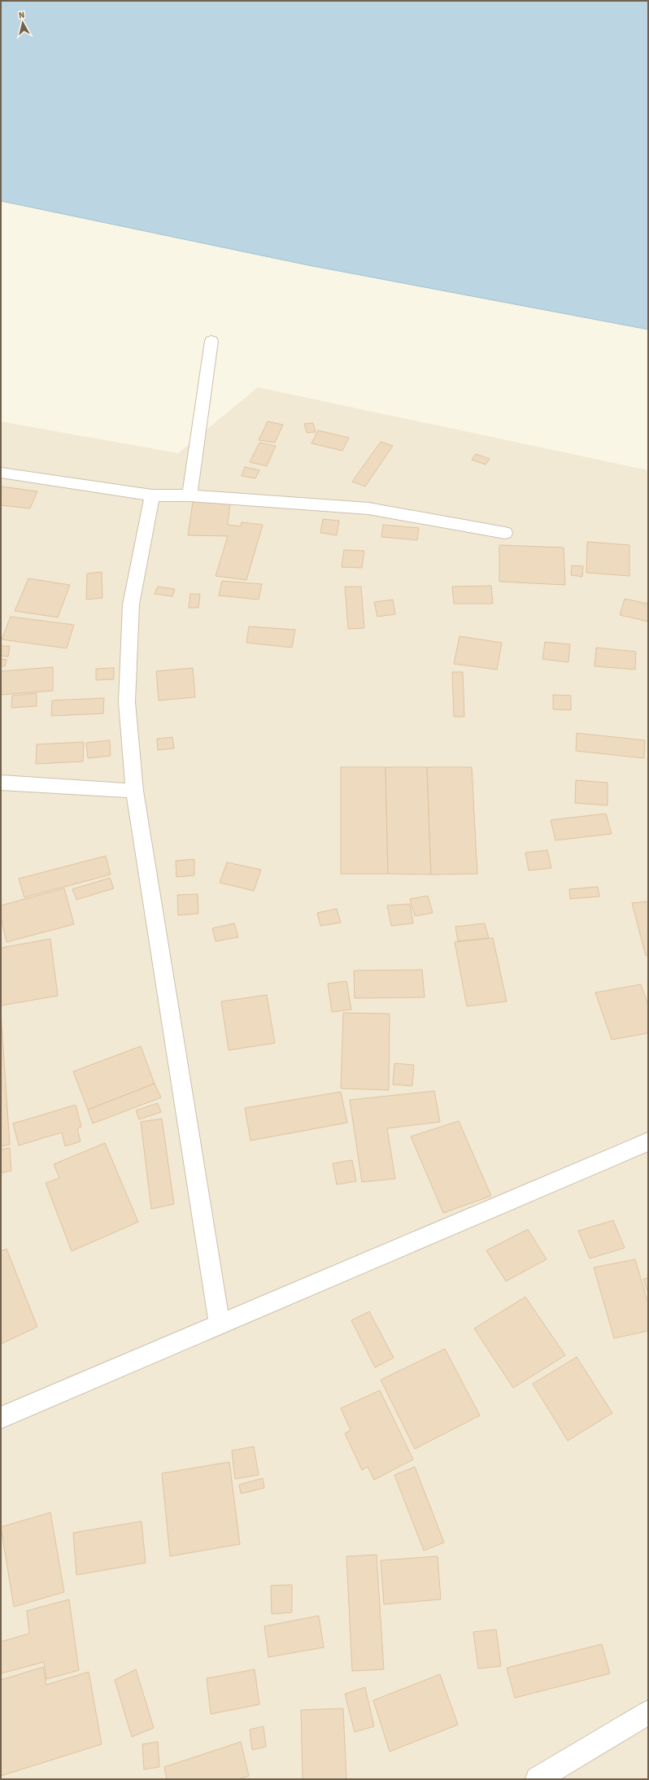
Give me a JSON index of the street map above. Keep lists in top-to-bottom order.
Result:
{
  "north": "top"
}
